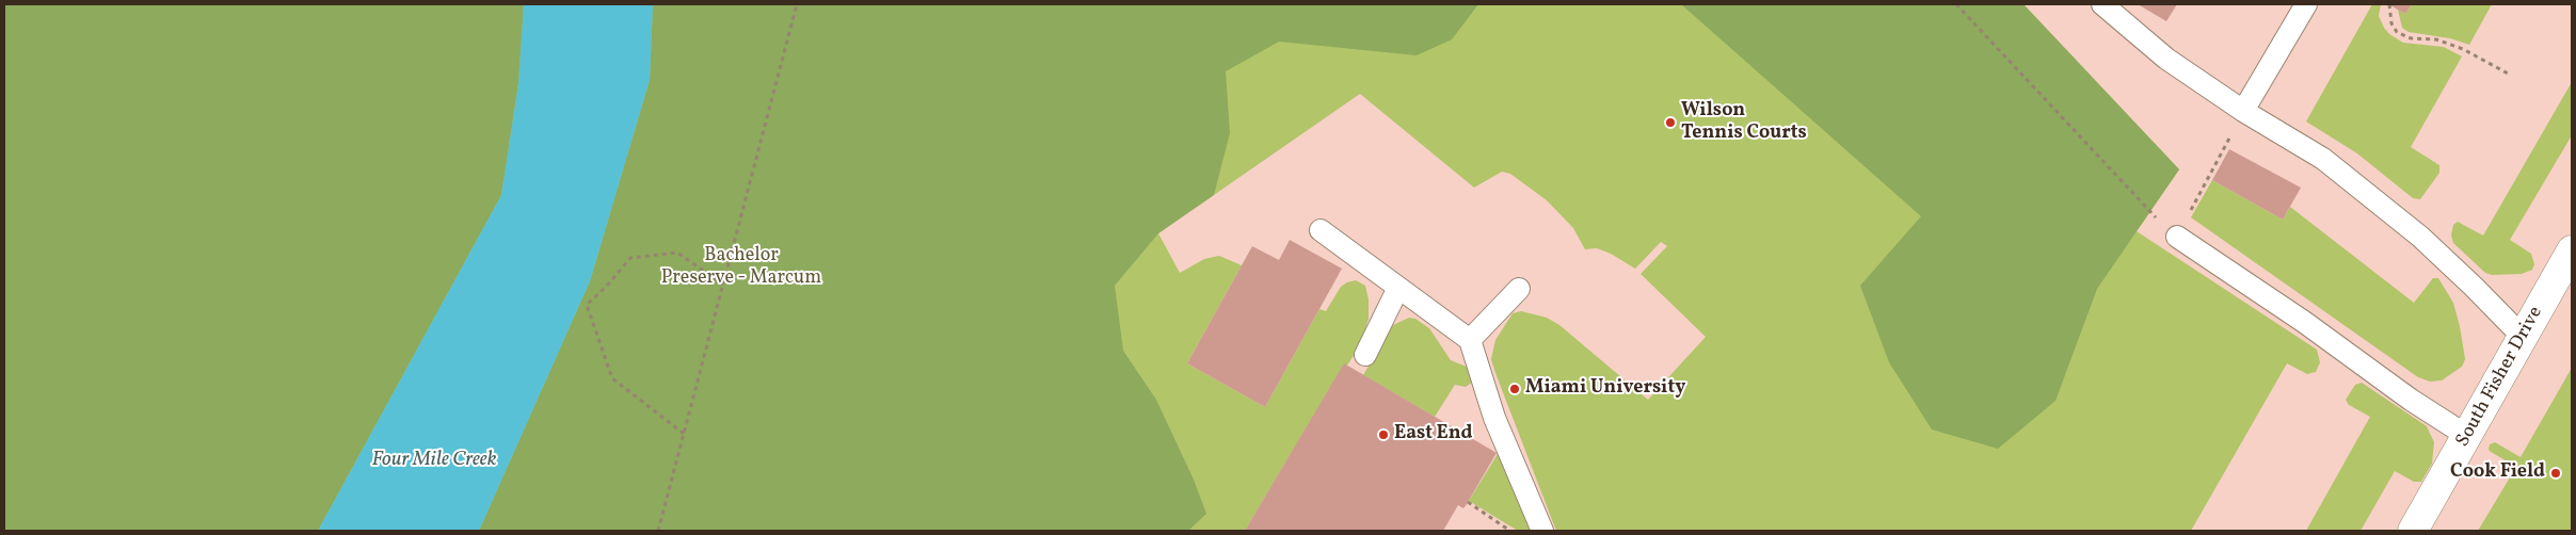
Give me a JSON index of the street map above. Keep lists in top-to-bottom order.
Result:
{
  "streets": {
    "street": ["South Fisher Drive"]
  },
  "water": ["Four Mile Creek"],
  "parks": ["Bachelor Preserve - Marcum"],
  "places": [
    "Wilson Tennis Courts",
    "Miami University",
    "East End",
    "Cook Field"
  ]
}
